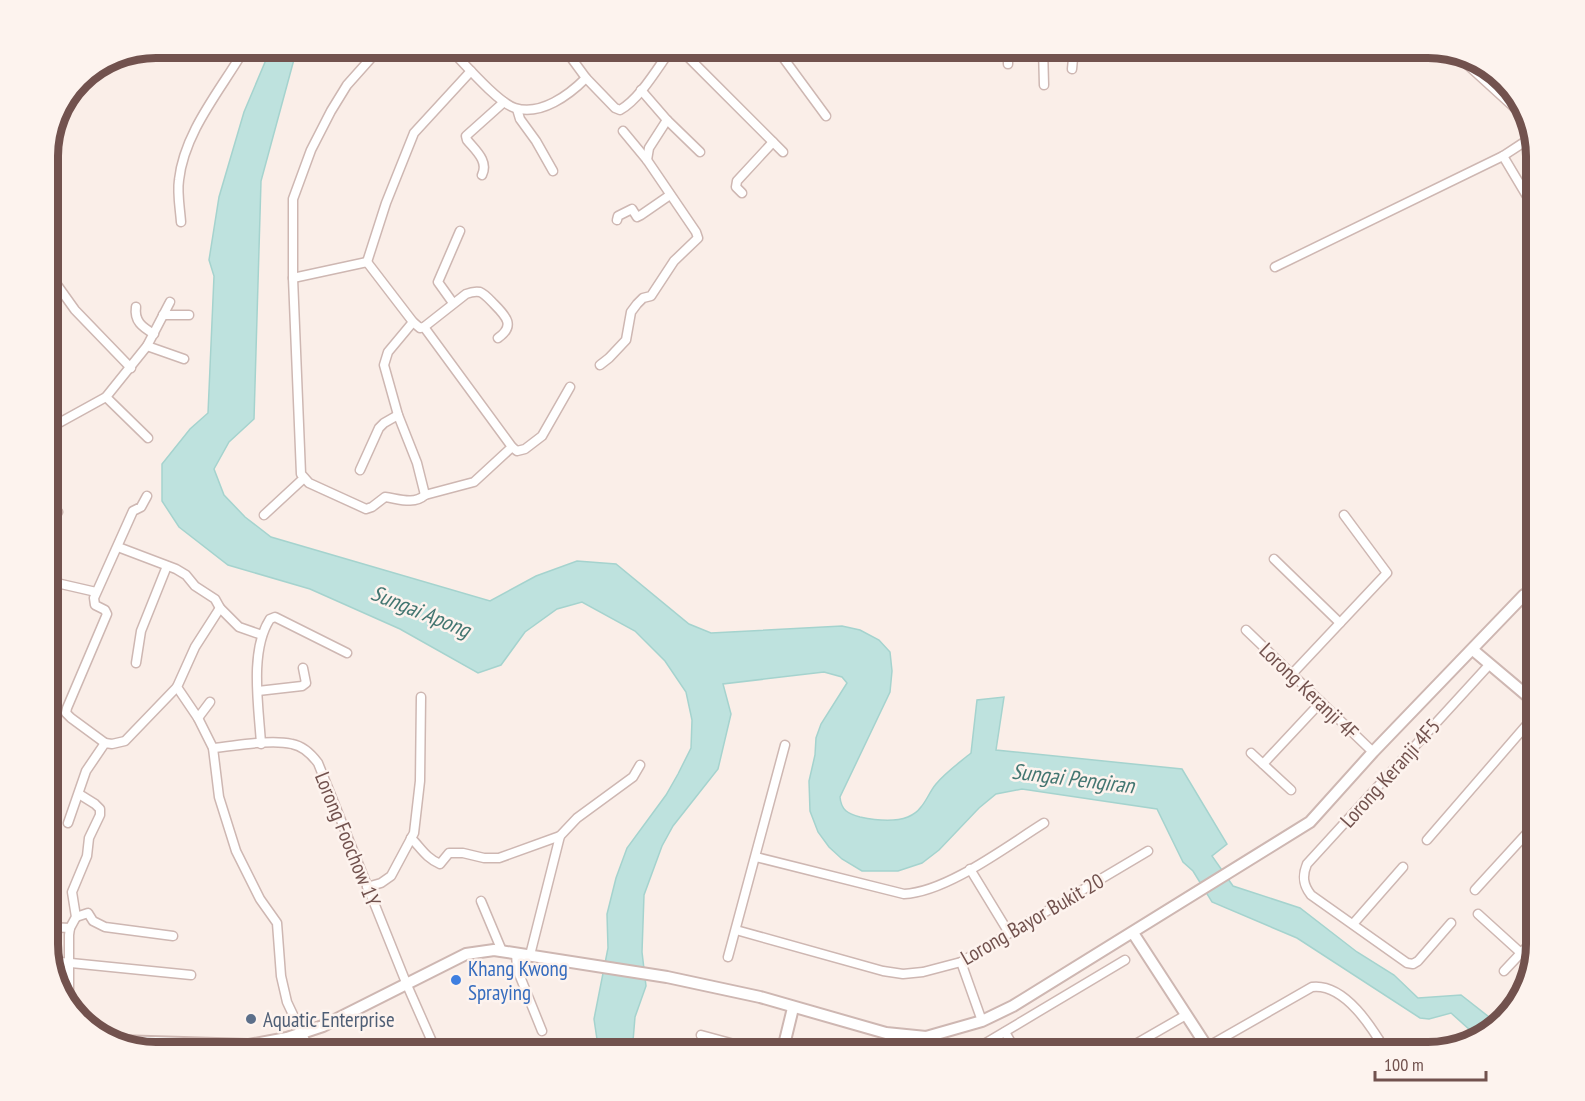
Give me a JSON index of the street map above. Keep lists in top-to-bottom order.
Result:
{
  "streets": {
    "street": [
      "Lorong Keranji 4F",
      "Lorong Keranji 4F5",
      "Lorong Foochow 1Y",
      "Lorong Bayor Bukit 20"
    ]
  },
  "water": ["Sungai Apong", "Sungai Pengiran"],
  "places": ["Khang Kwong Spraying", "Aquatic Enterprise"],
  "scale_bar": "100 m"
}
